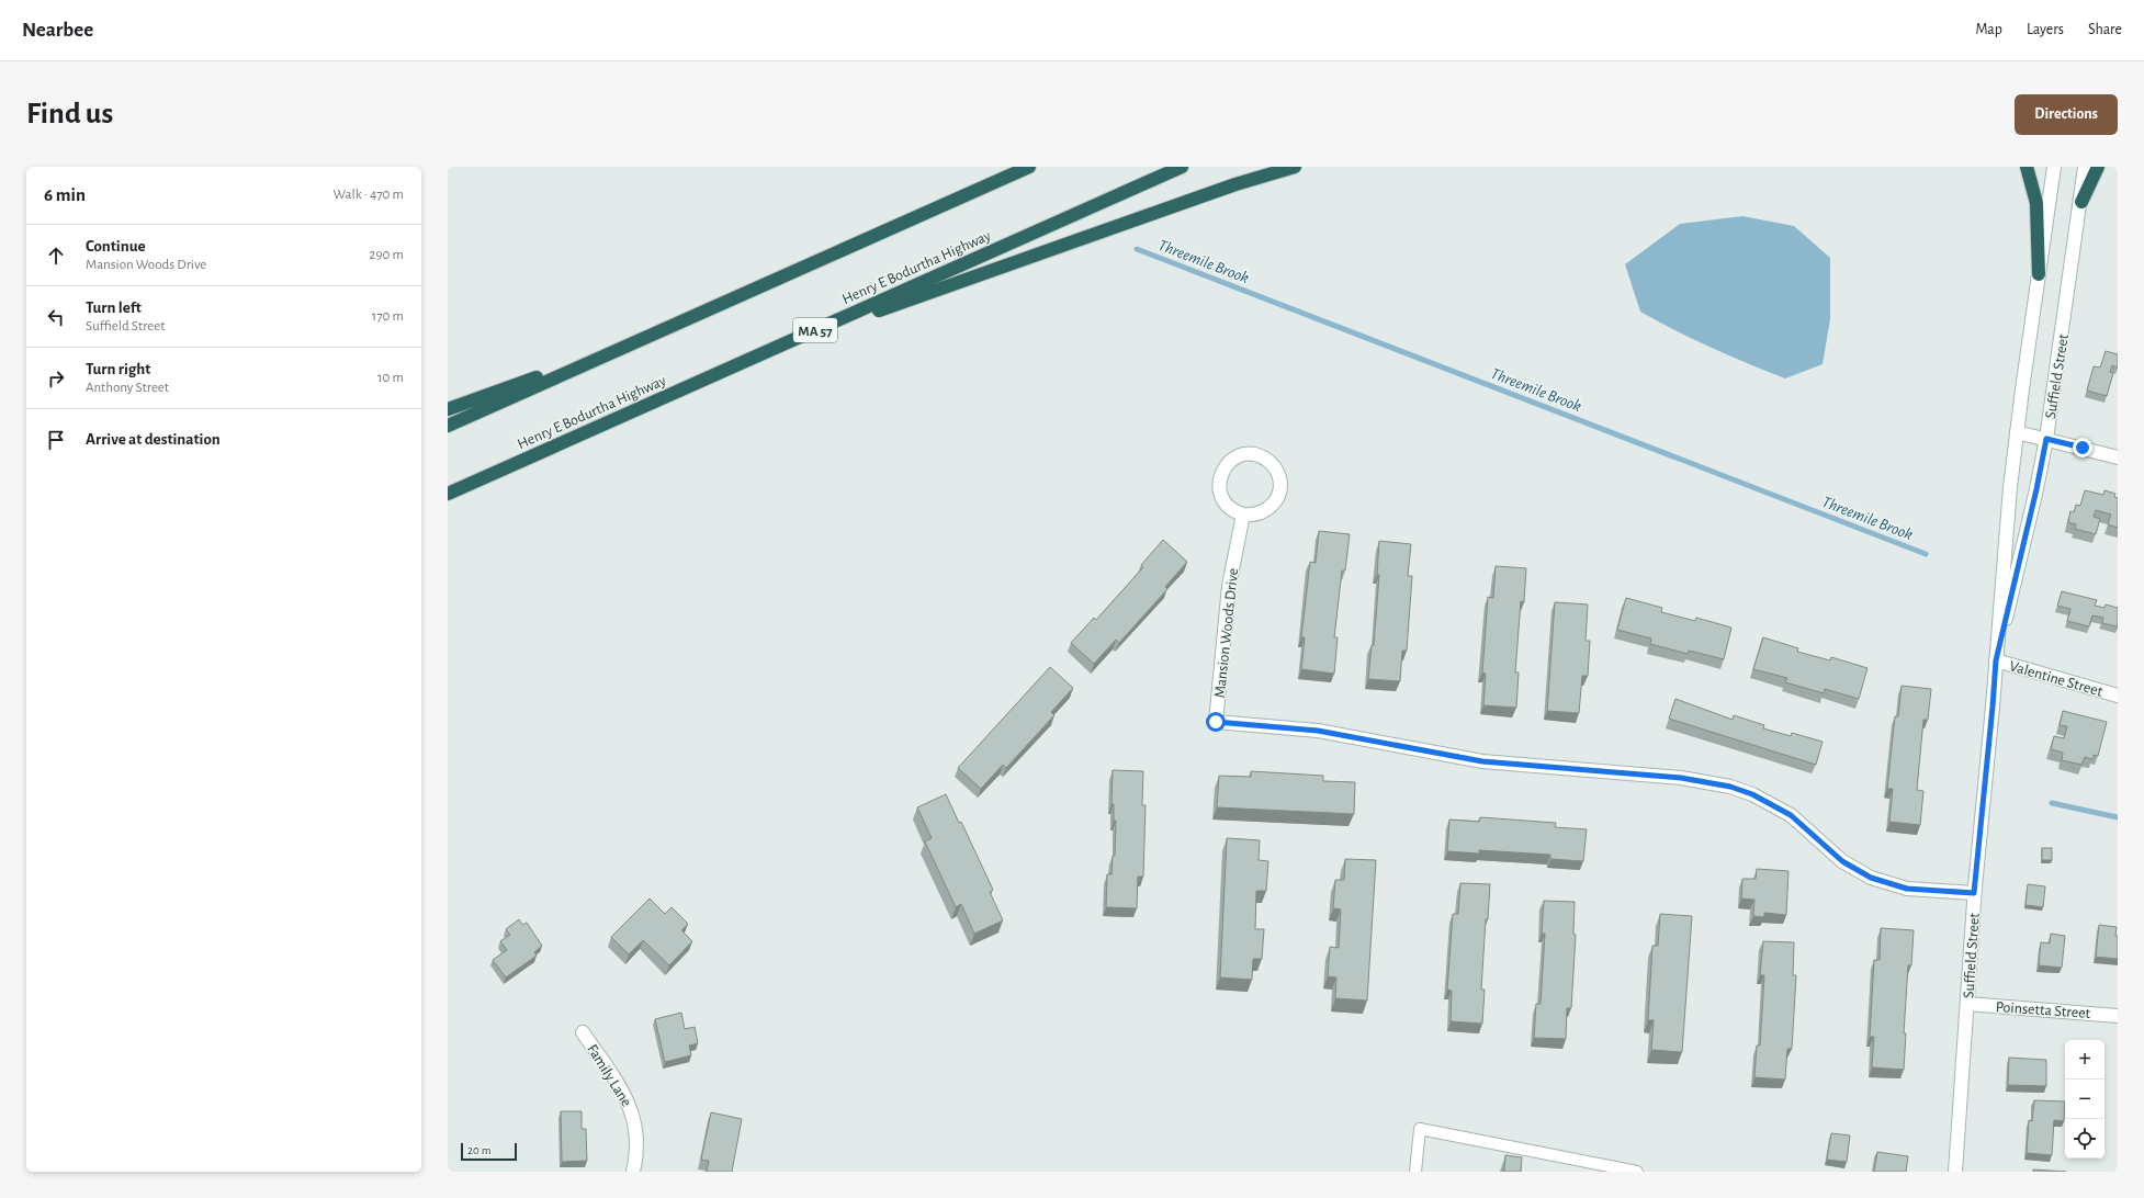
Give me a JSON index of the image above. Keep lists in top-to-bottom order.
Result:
{
  "streets": {
    "highway": ["Henry E Bodurtha Highway", "MA 57"],
    "street": [
      "Suffield Street",
      "Mansion Woods Drive",
      "Valentine Street",
      "Poinsetta Street",
      "Family Lane"
    ]
  },
  "crossings": [
    ["Suffield Street", "Mansion Woods Drive"],
    ["Suffield Street", "Valentine Street"],
    ["Suffield Street", "Poinsetta Street"]
  ],
  "water": ["Threemile Brook"],
  "scale_bar": "20 m",
  "page": {
    "header": "Nearbee",
    "nav": ["Map", "Layers", "Share"],
    "buttons": "Directions",
    "title": "Find us",
    "heading": ["6 min", "Walk · 470 m"],
    "list": [
      ["Continue", "Mansion Woods Drive", "290 m"],
      ["Turn left", "Suffield Street", "170 m"],
      ["Turn right", "Anthony Street", "10 m"],
      "Arrive at destination"
    ],
    "map_buttons": ["+", "−"],
    "scale": "20 m"
  }
}
